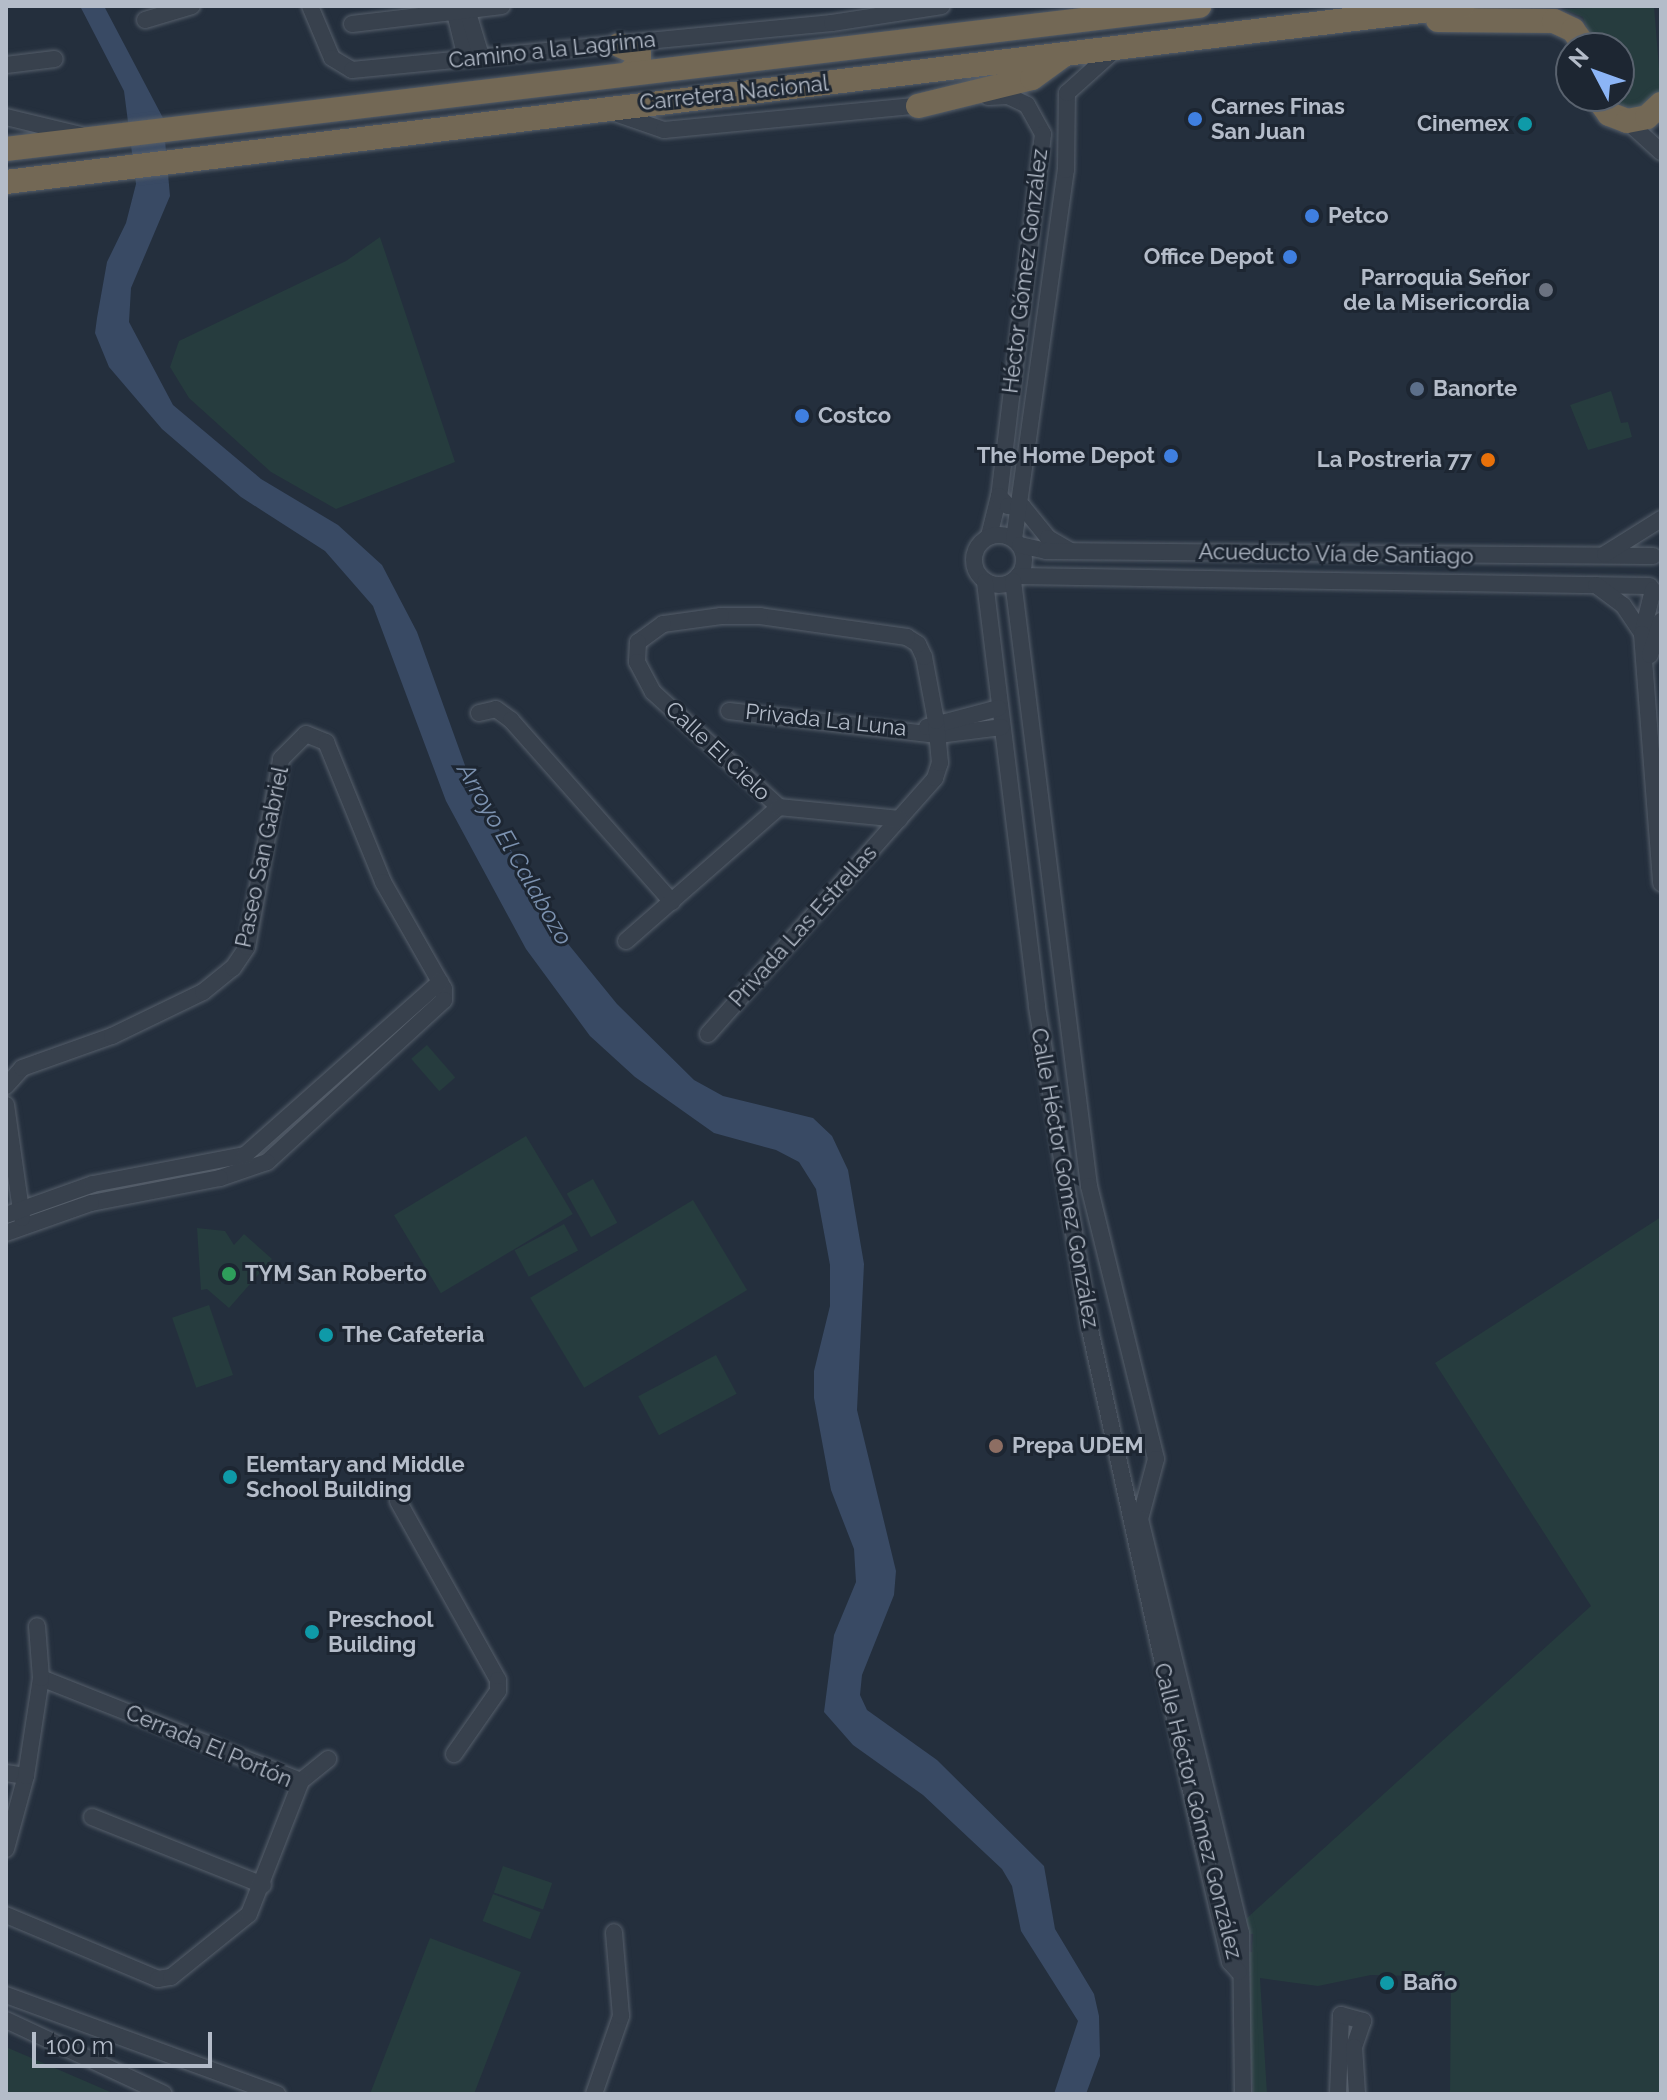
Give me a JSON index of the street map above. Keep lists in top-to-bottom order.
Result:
{
  "streets": {
    "highway": ["Carretera Nacional"],
    "street": [
      "Camino a la Lagrima",
      "Héctor Gómez González",
      "Acueducto Vía de Santiago",
      "Privada La Luna",
      "Calle El Cielo",
      "Paseo San Gabriel",
      "Privada Las Estrellas",
      "Calle Héctor Gómez González",
      "Cerrada El Portón"
    ]
  },
  "crossings": [
    ["Carretera Nacional", "Héctor Gómez González"],
    ["Héctor Gómez González", "Acueducto Vía de Santiago"],
    ["Héctor Gómez González", "Calle Héctor Gómez González"],
    ["Acueducto Vía de Santiago", "Calle Héctor Gómez González"],
    ["Privada La Luna", "Calle El Cielo"],
    ["Calle El Cielo", "Privada Las Estrellas"]
  ],
  "water": ["Arroyo El Calabozo"],
  "places": [
    "Carnes Finas San Juan",
    "Cinemex",
    "Petco",
    "Office Depot",
    "Parroquia Señor de la Misericordia",
    "Banorte",
    "Costco",
    "The Home Depot",
    "La Postreria 77",
    "TYM San Roberto",
    "The Cafeteria",
    "Prepa UDEM",
    "Elemtary and Middle School Building",
    "Preschool Building",
    "Baño"
  ],
  "scale_bar": "100 m",
  "north": "top left"
}
